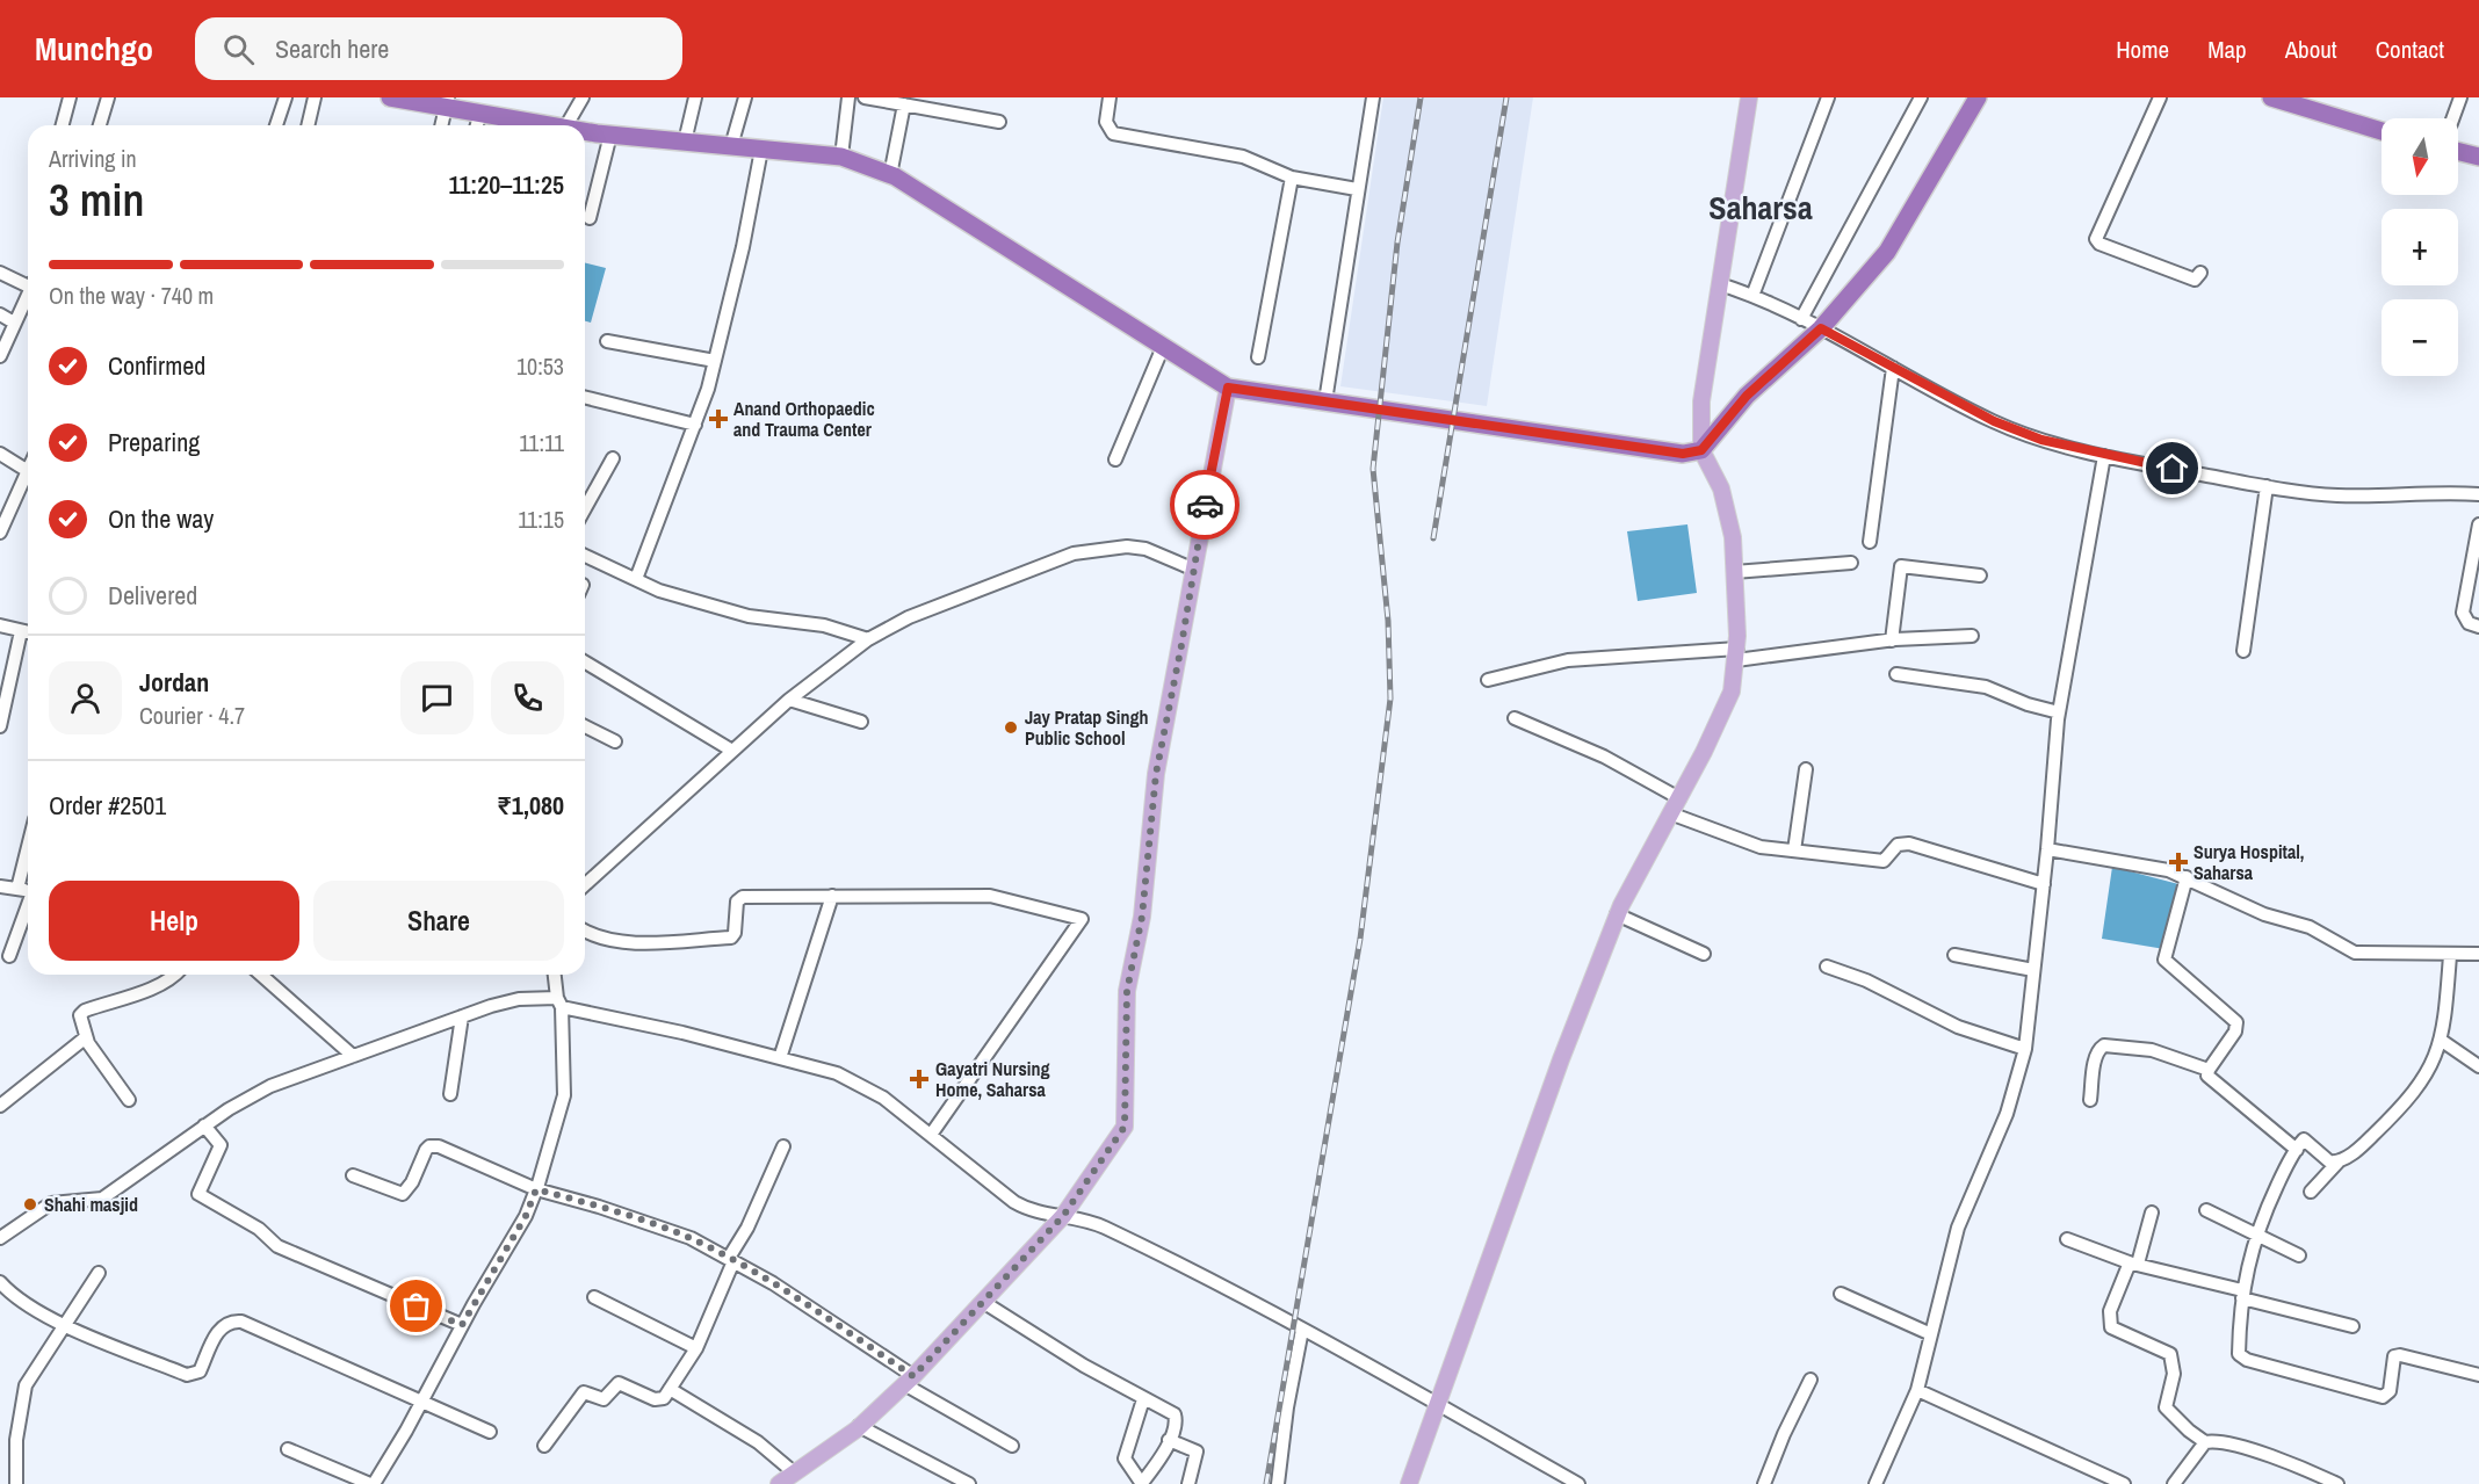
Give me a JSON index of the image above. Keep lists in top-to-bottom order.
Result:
{
  "districts": ["Saharsa"],
  "places": {
    "health": ["Anand Orthopaedic and Trauma Center", "Surya Hospital, Saharsa", "Gayatri Nursing Home, Saharsa"],
    "other": ["Jay Pratap Singh Public School", "Shahi masjid"]
  },
  "north": "bottom",
  "page": {
    "header": "Munchgo",
    "search": "Search here",
    "nav": [
      "Home",
      "Map",
      "About",
      "Contact"
    ],
    "map_buttons": ["+", "−"],
    "heading": ["3 min", "Arriving in", "11:20–11:25"],
    "panel": [
      "Jordan",
      "Courier · 4.7",
      "Order #2501",
      "₹1,080"
    ],
    "bar": "On the way · 740 m",
    "list": [
      ["Confirmed", "10:53"],
      ["Preparing", "11:11"],
      ["On the way", "11:15"],
      "Delivered"
    ],
    "buttons": ["Help", "Share"]
  }
}
